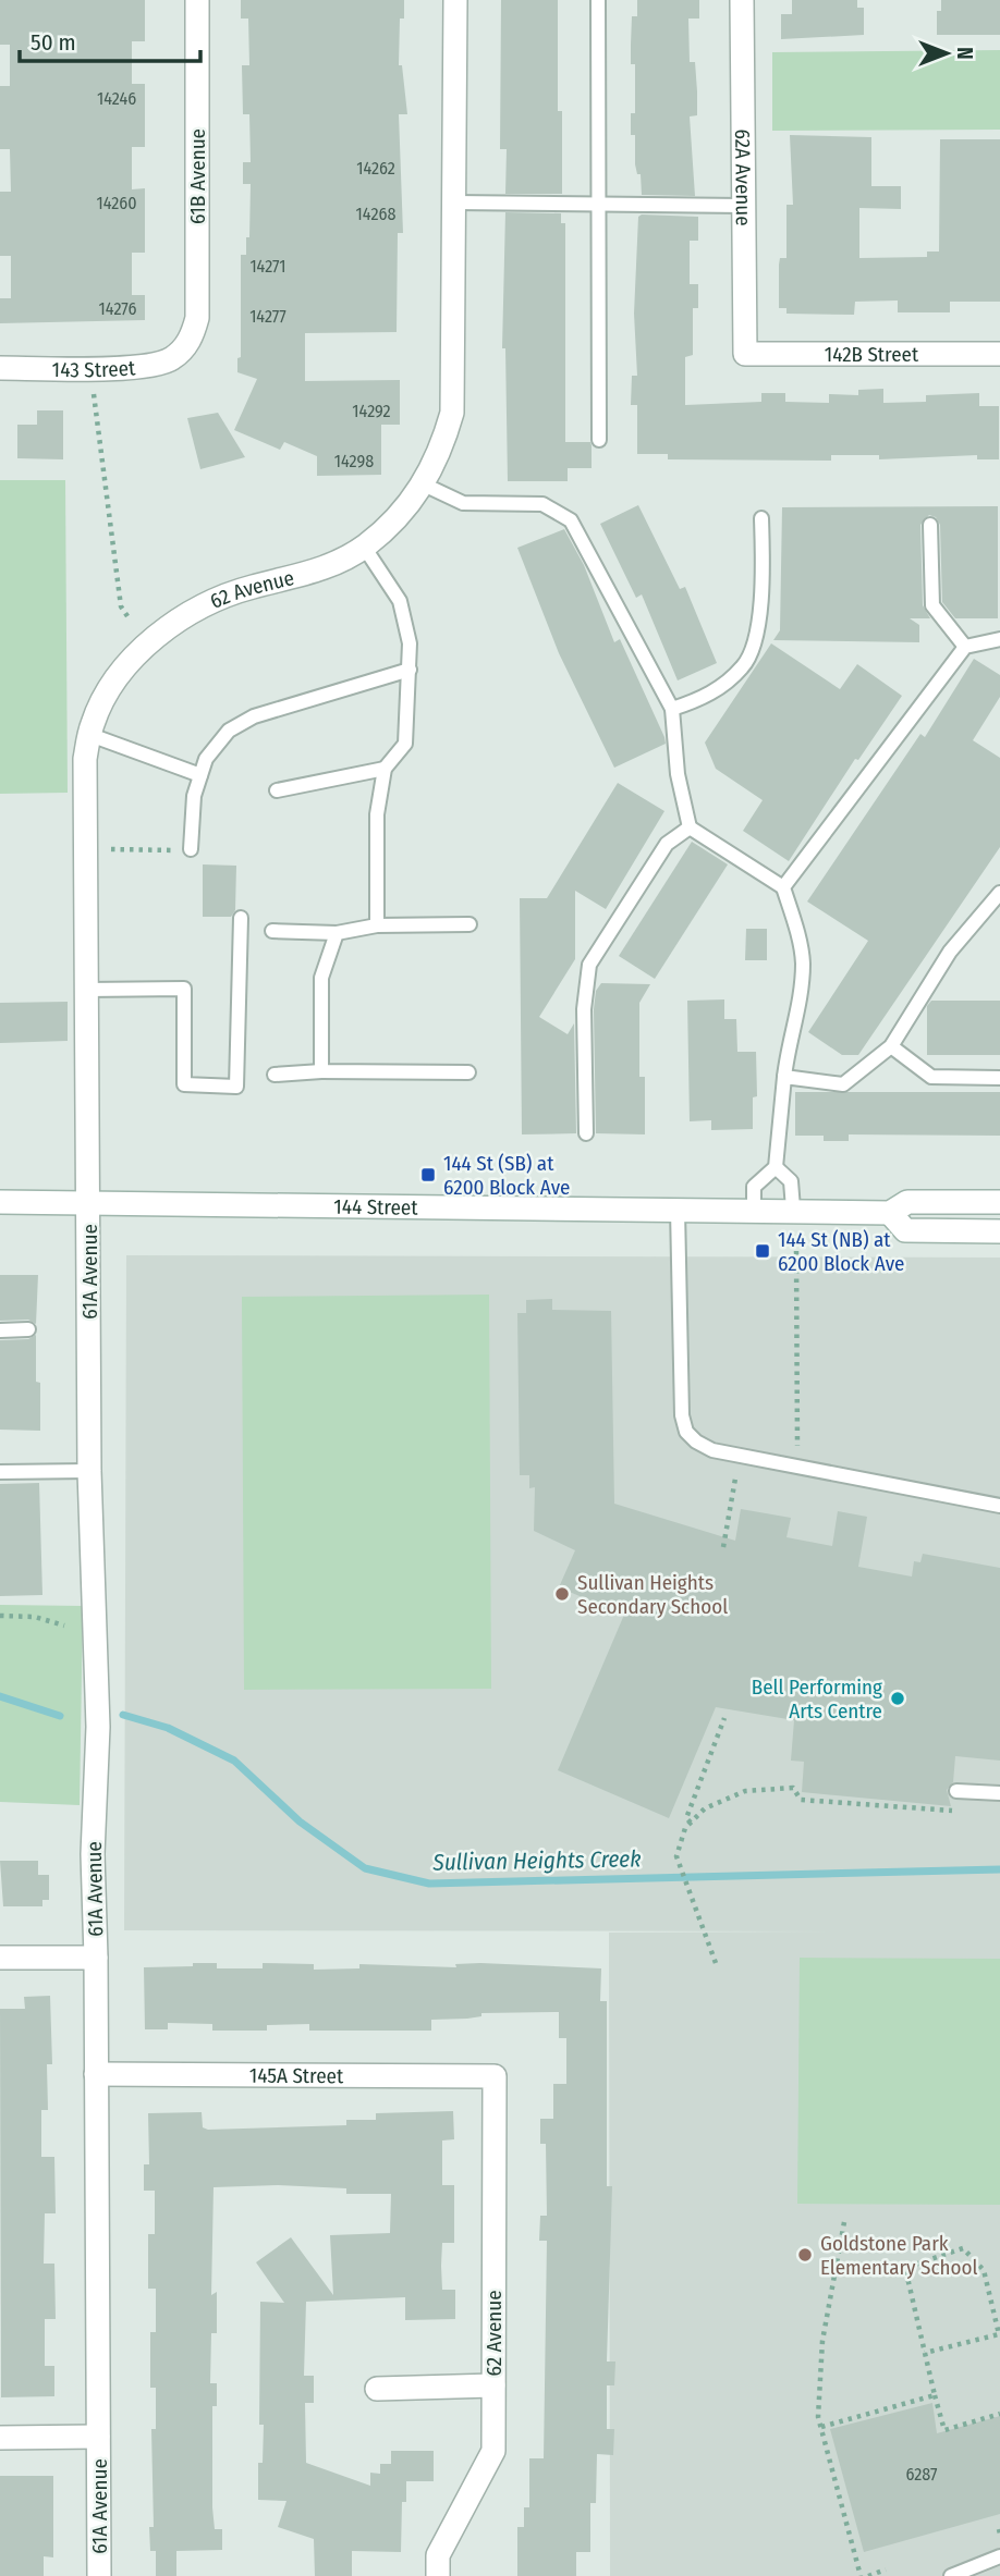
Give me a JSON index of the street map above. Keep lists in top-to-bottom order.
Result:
{
  "streets": {
    "street": [
      "61B Avenue",
      "62A Avenue",
      "142B Street",
      "143 Street",
      "62 Avenue",
      "144 Street",
      "61A Avenue",
      "145A Street"
    ]
  },
  "crossings": [
    ["61B Avenue", "143 Street"],
    ["62A Avenue", "142B Street"],
    ["62 Avenue", "144 Street"],
    ["62 Avenue", "61A Avenue"],
    ["62 Avenue", "145A Street"],
    ["144 Street", "61A Avenue"],
    ["61A Avenue", "145A Street"]
  ],
  "water": ["Sullivan Heights Creek"],
  "places": {
    "transit": ["144 St (SB) at 6200 Block Ave", "144 St (NB) at 6200 Block Ave"],
    "other": ["Sullivan Heights Secondary School", "Bell Performing Arts Centre", "Goldstone Park Elementary School"]
  },
  "house_numbers": [
    "14246",
    "14262",
    "14260",
    "14268",
    "14271",
    "14276",
    "14277",
    "14292",
    "14298",
    "6287"
  ],
  "scale_bar": "50 m",
  "north": "right"
}
